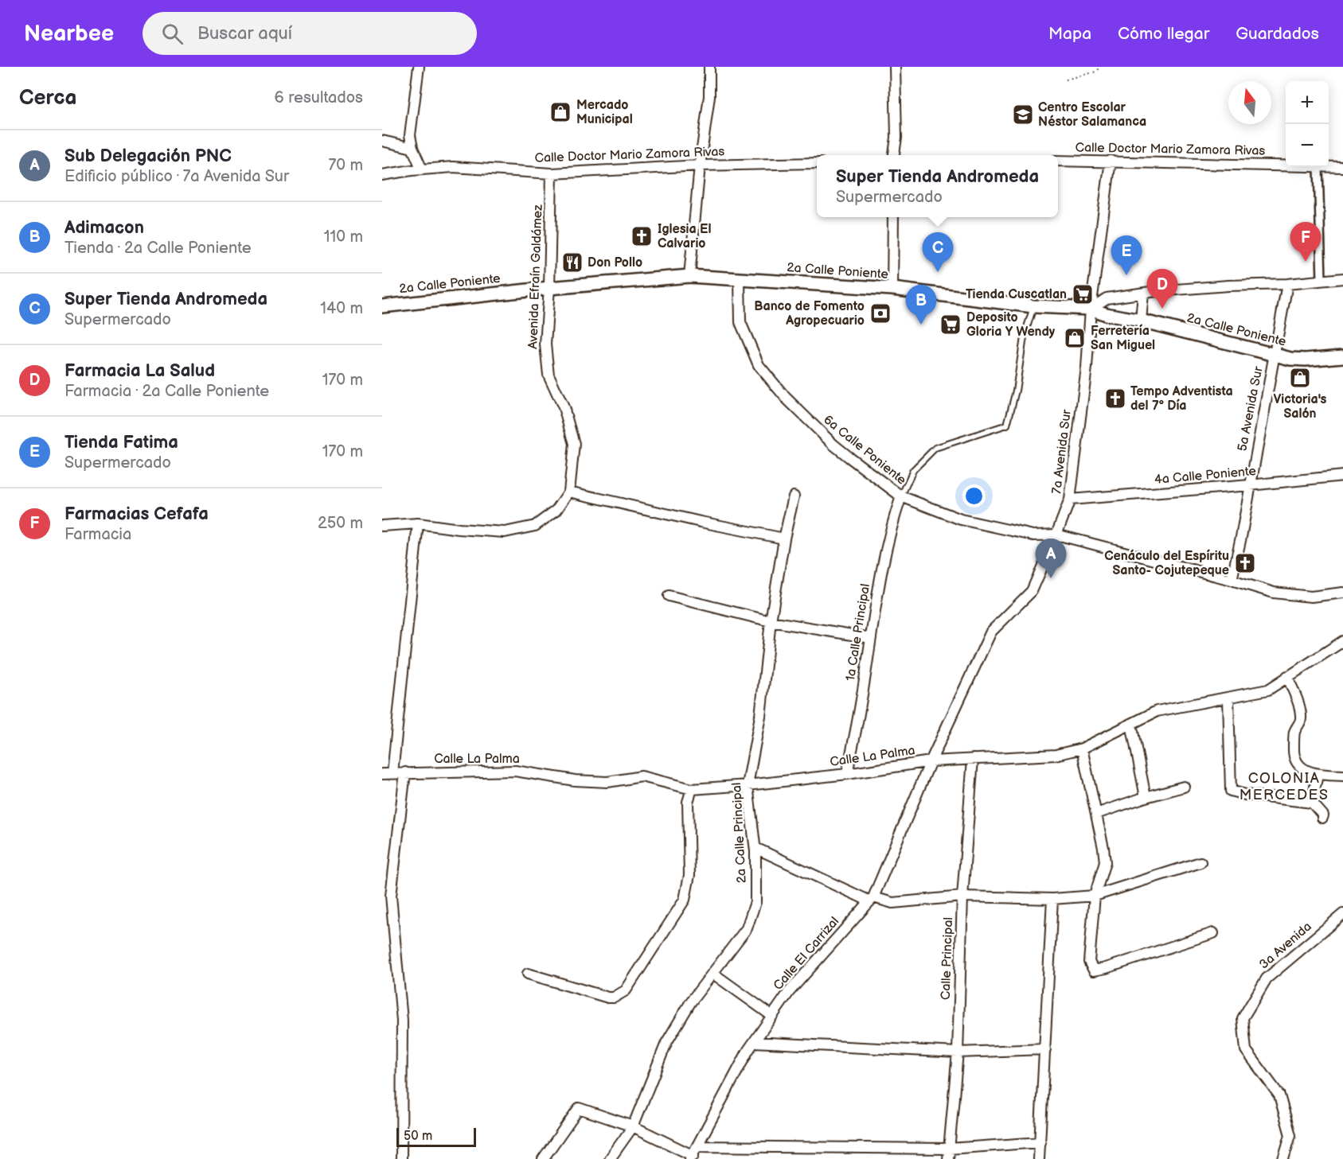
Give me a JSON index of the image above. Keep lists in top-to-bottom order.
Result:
{
  "streets": {
    "street": [
      "Calle Doctor Mario Zamora Rivas",
      "2a Calle Poniente",
      "Avenida Efraín Galdámez",
      "5a Avenida Sur",
      "6a Calle Poniente",
      "7a Avenida Sur",
      "4a Calle Poniente",
      "1a Calle Principal",
      "Calle La Palma",
      "2a Calle Principal",
      "3a Avenida",
      "Calle El Carrizal",
      "Calle Principal"
    ]
  },
  "crossings": [
    ["Calle Doctor Mario Zamora Rivas", "Avenida Efraín Galdámez"],
    ["Calle Doctor Mario Zamora Rivas", "7a Avenida Sur"],
    ["2a Calle Poniente", "Avenida Efraín Galdámez"],
    ["2a Calle Poniente", "5a Avenida Sur"],
    ["2a Calle Poniente", "6a Calle Poniente"],
    ["2a Calle Poniente", "7a Avenida Sur"],
    ["5a Avenida Sur", "6a Calle Poniente"],
    ["5a Avenida Sur", "4a Calle Poniente"],
    ["6a Calle Poniente", "7a Avenida Sur"],
    ["6a Calle Poniente", "1a Calle Principal"],
    ["7a Avenida Sur", "4a Calle Poniente"],
    ["7a Avenida Sur", "Calle La Palma"],
    ["7a Avenida Sur", "Calle El Carrizal"],
    ["1a Calle Principal", "Calle La Palma"],
    ["Calle La Palma", "2a Calle Principal"],
    ["Calle La Palma", "Calle El Carrizal"],
    ["Calle La Palma", "Calle Principal"]
  ],
  "districts": ["COLONIA MERCEDES"],
  "places": {
    "shop": ["Mercado Municipal", "Ferretería San Miguel", "Victoria's Salón"],
    "school or university": ["Centro Escolar Néstor Salamanca"],
    "church": ["Iglesia El Calvario", "Tempo Adventista del 7º Día", "Cenáculo del Espíritu Santo- Cojutepeque"],
    "restaurant": ["Don Pollo"],
    "supermarket": ["Tienda Cuscatlan", "Deposito Gloria Y Wendy"],
    "bank": ["Banco de Fomento Agropecuario"]
  },
  "scale_bar": "50 m",
  "north": "top",
  "page": {
    "header": "Nearbee",
    "search": "Buscar aquí",
    "nav": ["Mapa", "Cómo llegar", "Guardados"],
    "heading": ["Cerca", "6 resultados"],
    "map_buttons": ["+", "−"],
    "list": [
      {
        "mark": "A",
        "name": "Sub Delegación PNC",
        "note": "Edificio público · 7a Avenida Sur",
        "value": "70 m"
      },
      {
        "mark": "B",
        "name": "Adimacon",
        "note": "Tienda · 2a Calle Poniente",
        "value": "110 m"
      },
      {
        "mark": "C",
        "name": "Super Tienda Andromeda",
        "note": "Supermercado",
        "value": "140 m"
      },
      {
        "mark": "D",
        "name": "Farmacia La Salud",
        "note": "Farmacia · 2a Calle Poniente",
        "value": "170 m"
      },
      {
        "mark": "E",
        "name": "Tienda Fatima",
        "note": "Supermercado",
        "value": "170 m"
      },
      {
        "mark": "F",
        "name": "Farmacias Cefafa",
        "note": "Farmacia",
        "value": "250 m"
      }
    ],
    "popup": ["Super Tienda Andromeda", "Supermercado"],
    "pins": [
      "F",
      "C",
      "E",
      "D",
      "B",
      "A"
    ],
    "scale": "50 m"
  }
}
